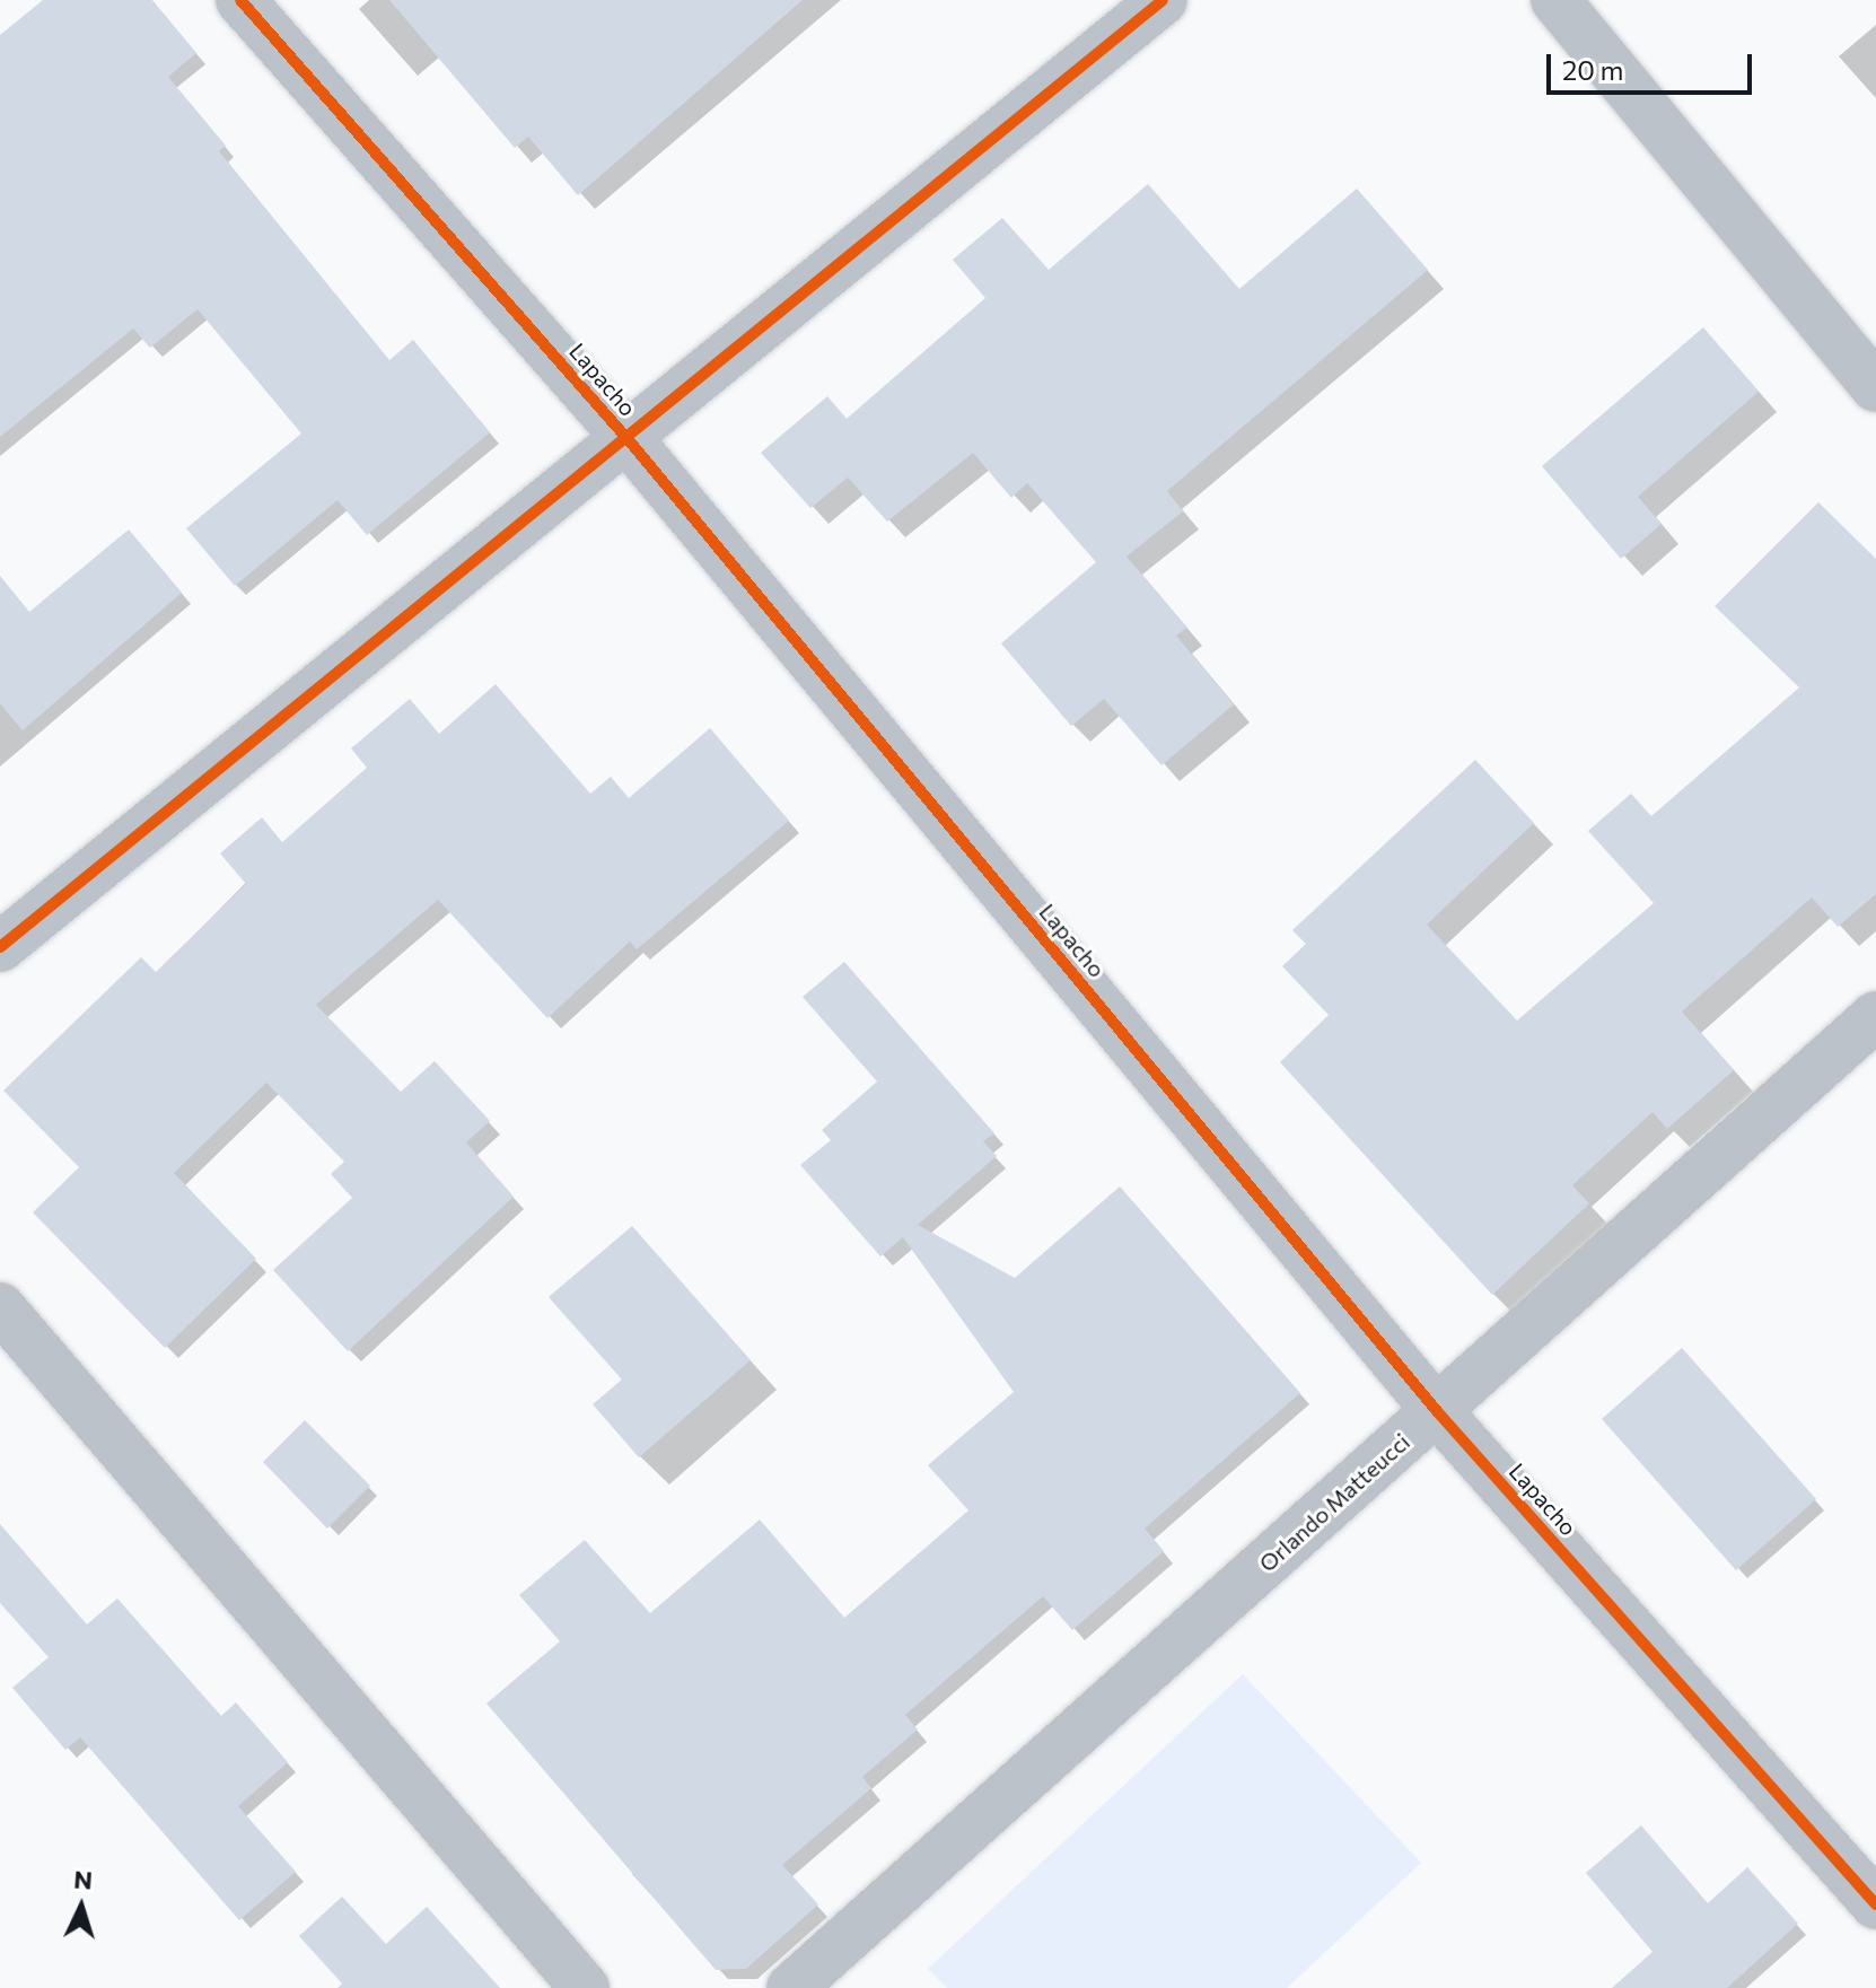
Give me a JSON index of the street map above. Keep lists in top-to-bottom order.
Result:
{
  "streets": {
    "street": ["Lapacho", "Orlando Matteucci"]
  },
  "crossings": [
    ["Lapacho", "Orlando Matteucci"]
  ],
  "scale_bar": "20 m",
  "north": "top"
}
